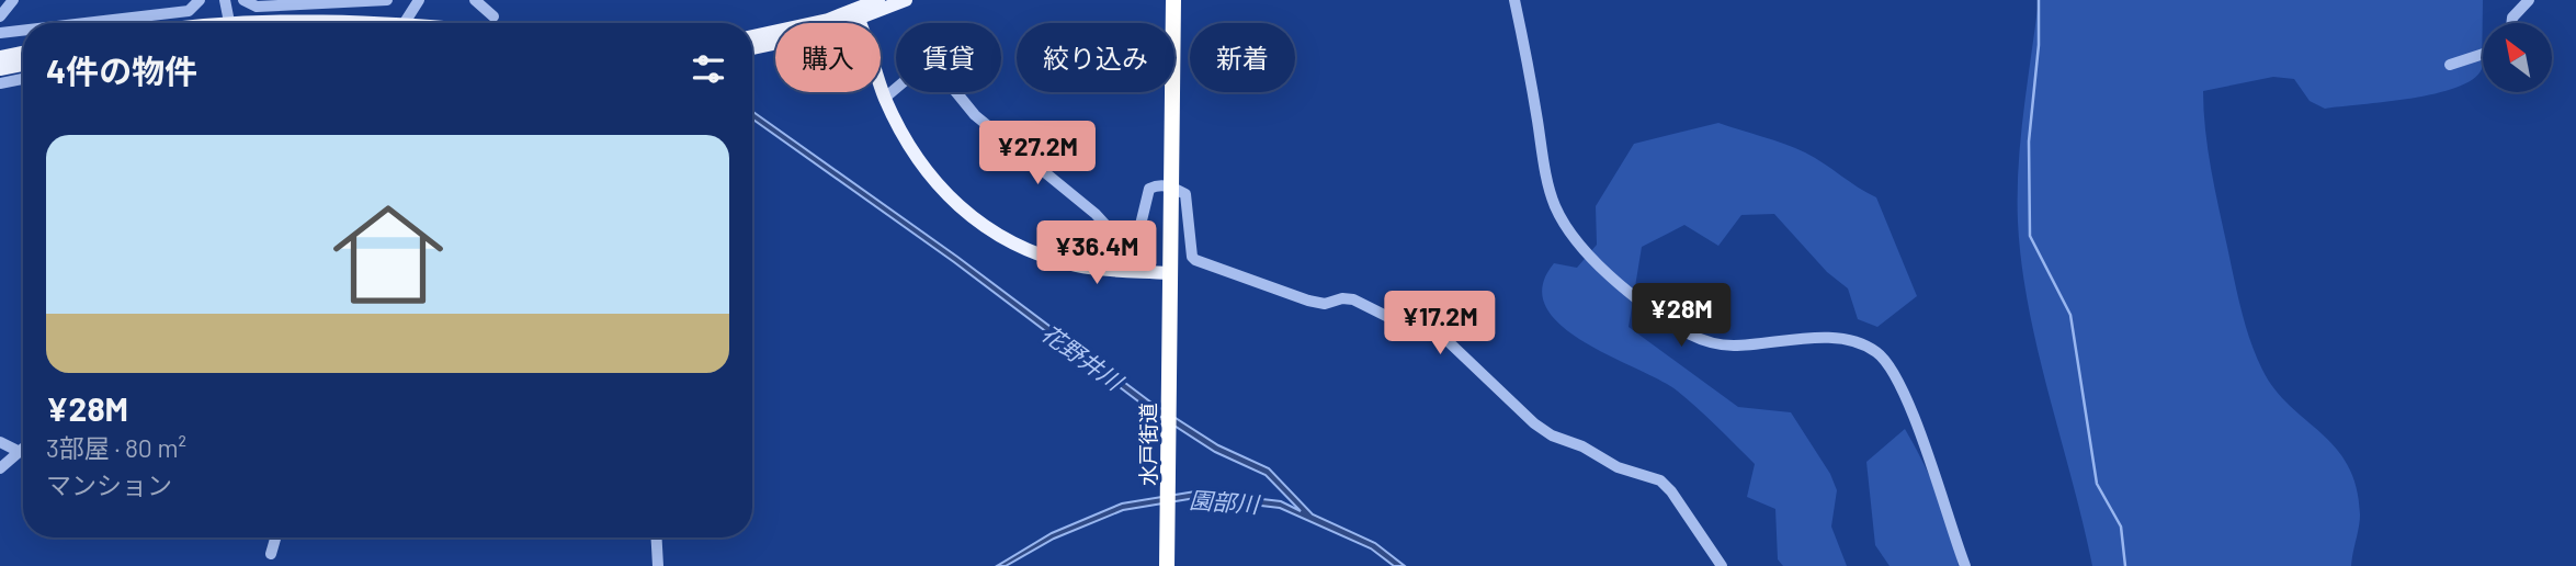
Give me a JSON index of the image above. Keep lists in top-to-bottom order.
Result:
{
  "streets": {
    "highway": ["水戸街道"]
  },
  "water": ["花野井川", "園部川"],
  "north": "top left",
  "page": {
    "chip": [
      "購入",
      "賃貸",
      "絞り込み",
      "新着"
    ],
    "heading": "4件の物件",
    "list": [
      {
        "name": "¥28M",
        "note": "3部屋 · 80 m² · マンション"
      }
    ],
    "price": [
      "¥27.2M",
      "¥36.4M",
      "¥28M",
      "¥17.2M"
    ]
  }
}
